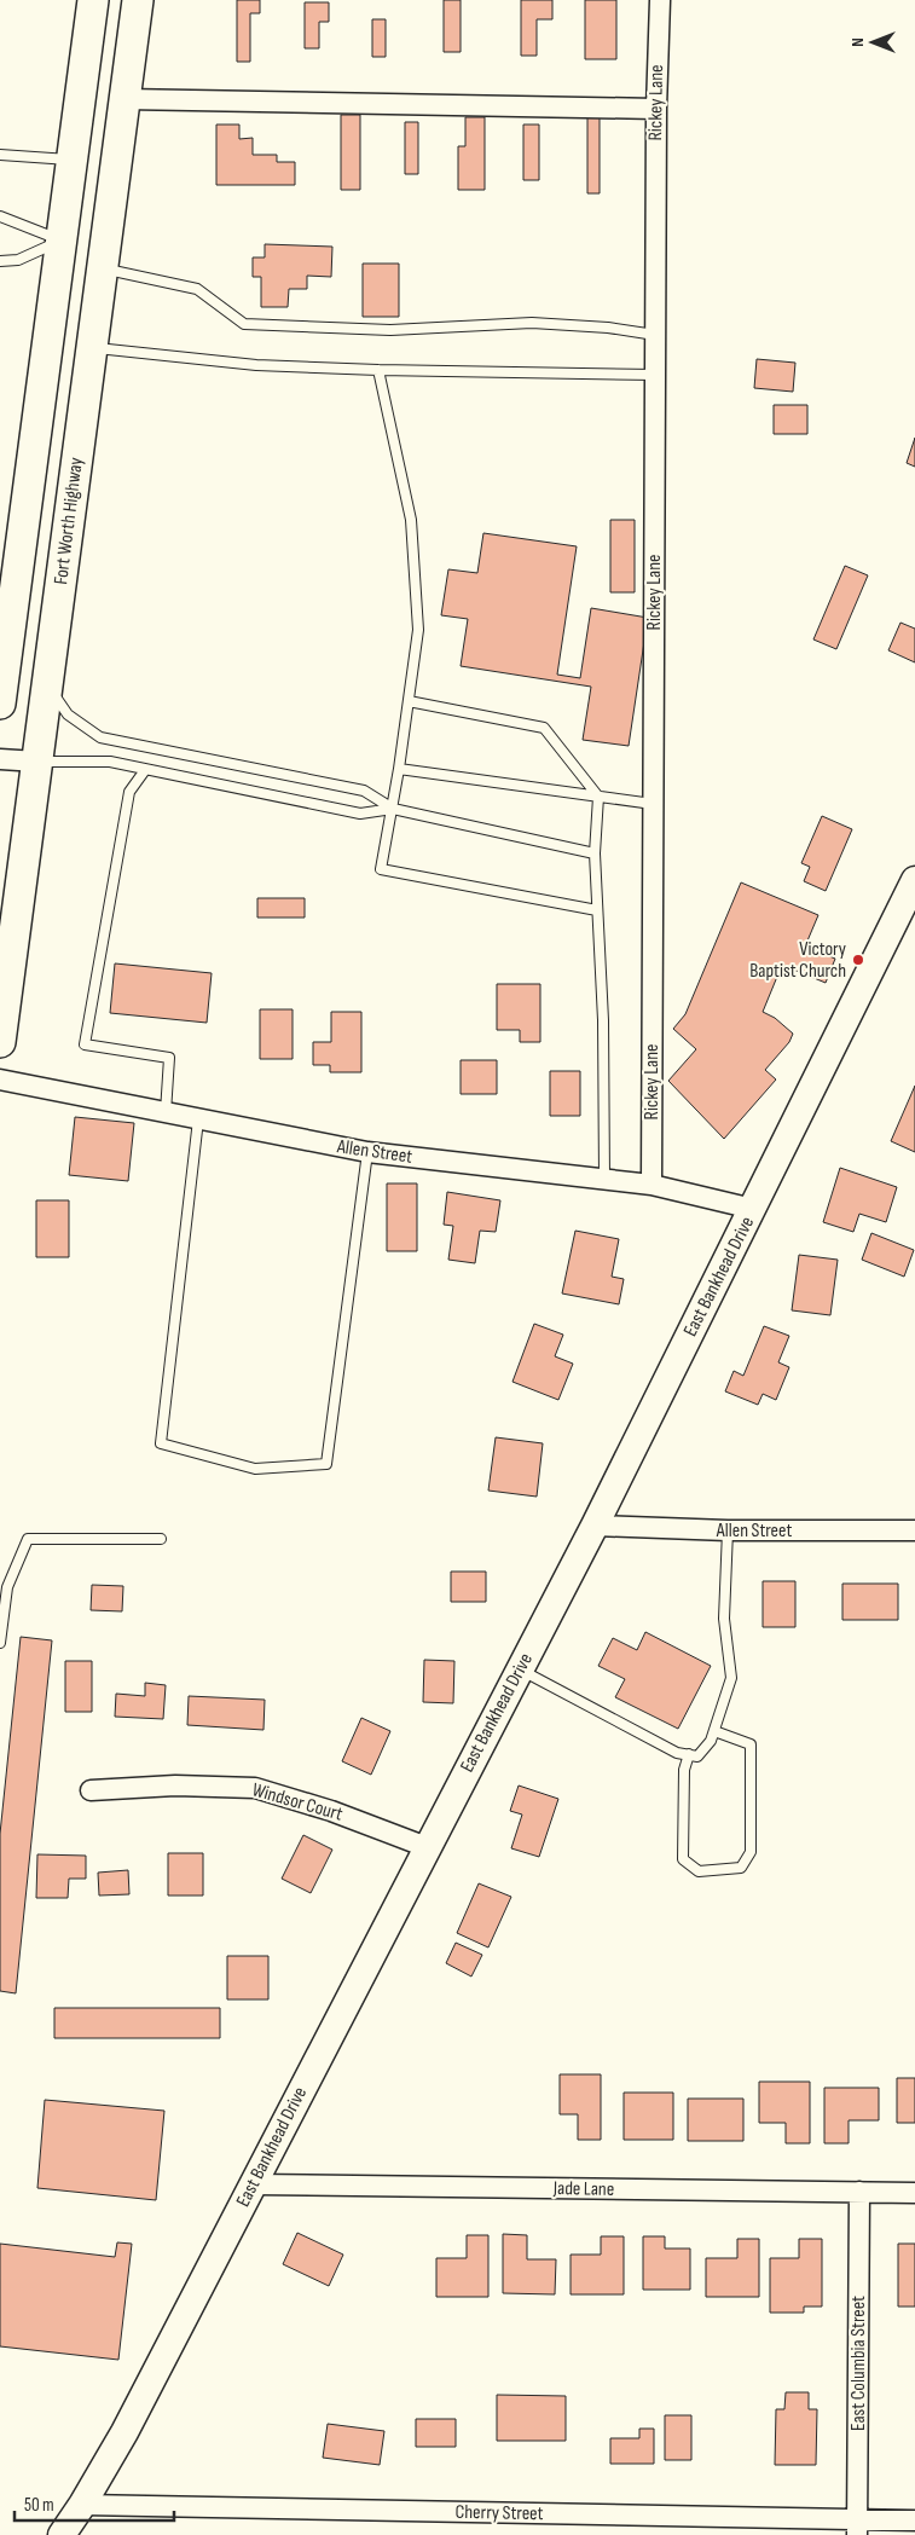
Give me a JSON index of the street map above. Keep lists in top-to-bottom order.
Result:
{
  "streets": {
    "main road": ["Fort Worth Highway"],
    "street": [
      "Rickey Lane",
      "Allen Street",
      "East Bankhead Drive",
      "Windsor Court",
      "Jade Lane",
      "East Columbia Street",
      "Cherry Street"
    ]
  },
  "crossings": [
    ["Rickey Lane", "Allen Street"],
    ["Allen Street", "East Bankhead Drive"],
    ["East Bankhead Drive", "Windsor Court"],
    ["East Bankhead Drive", "Jade Lane"],
    ["East Bankhead Drive", "Cherry Street"],
    ["Jade Lane", "East Columbia Street"],
    ["East Columbia Street", "Cherry Street"]
  ],
  "places": ["Victory Baptist Church"],
  "scale_bar": "50 m",
  "north": "left"
}
